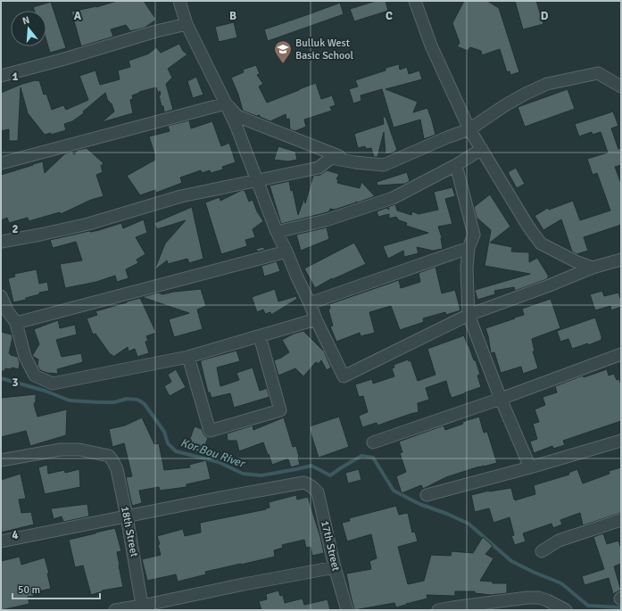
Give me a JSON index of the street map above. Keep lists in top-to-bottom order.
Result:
{
  "streets": {
    "street": ["18th Street", "17th Street"]
  },
  "crossings": [
    ["18th Street", "17th Street"]
  ],
  "water": ["Kor Bou River"],
  "places": {
    "school or university": ["Bulluk West Basic School"]
  },
  "scale_bar": "50 m",
  "north": "top",
  "grid": {
    "columns": [
      "A",
      "B",
      "C",
      "D"
    ],
    "rows": [
      "1",
      "2",
      "3",
      "4"
    ]
  }
}
